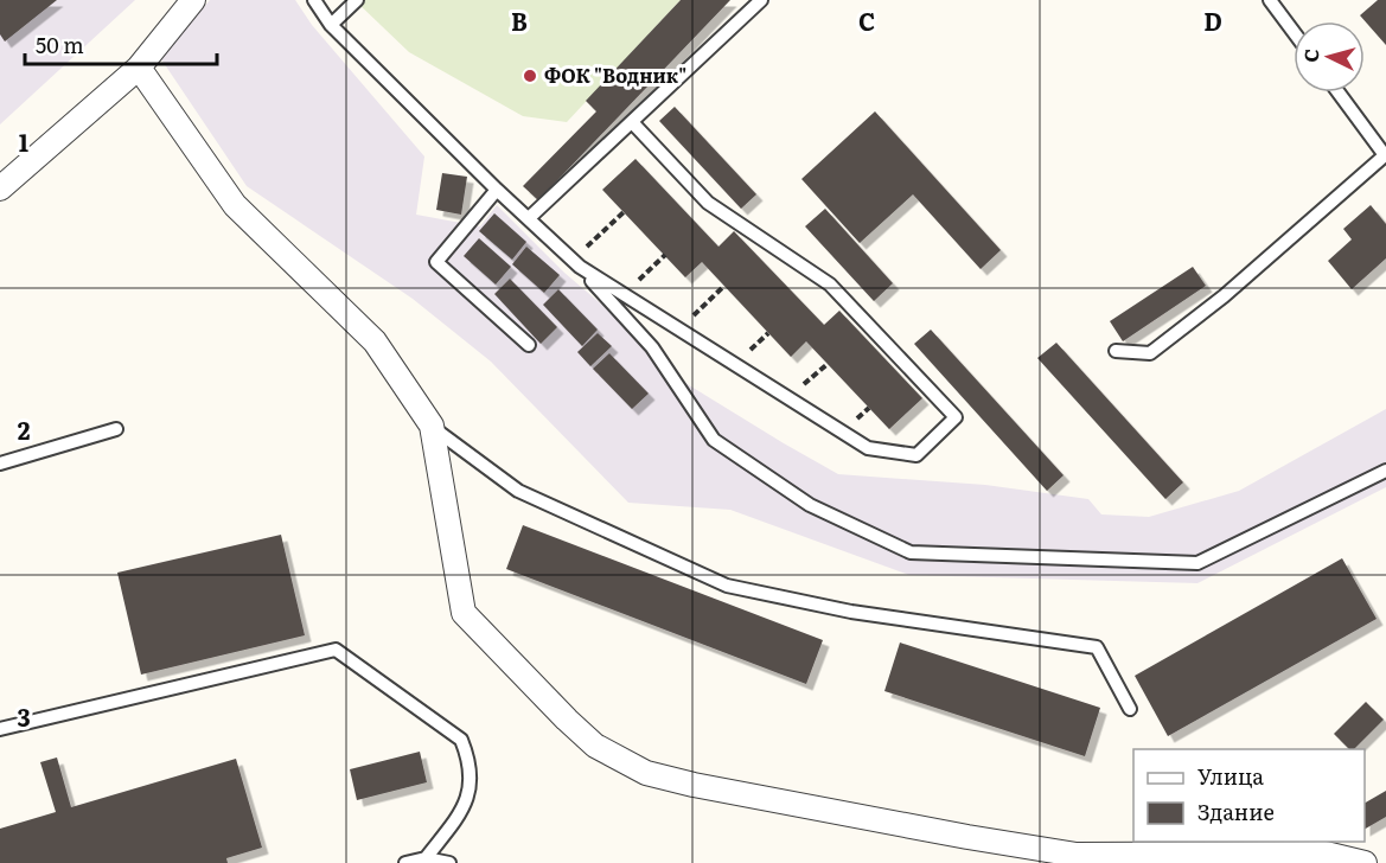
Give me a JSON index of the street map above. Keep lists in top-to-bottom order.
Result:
{
  "places": ["ФОК \"Водник\""],
  "legend": ["Улица", "Здание"],
  "scale_bar": "50 m",
  "north": "left",
  "grid": {
    "columns": ["B", "C", "D"],
    "rows": ["1", "2", "3"]
  }
}
